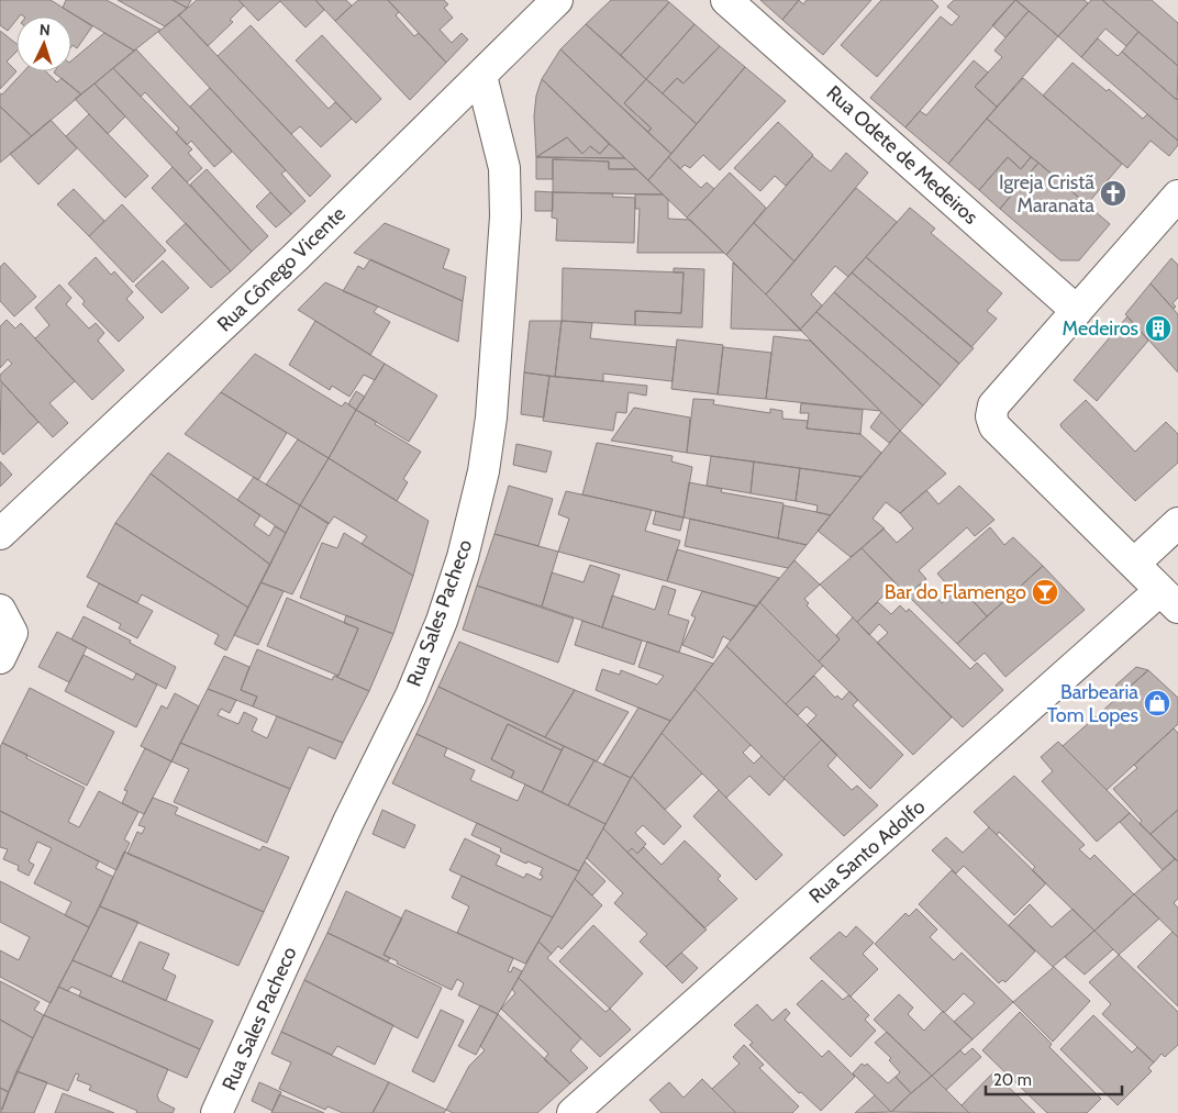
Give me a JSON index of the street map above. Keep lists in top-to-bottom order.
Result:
{
  "streets": {
    "street": [
      "Rua Odete de Medeiros",
      "Rua Cônego Vicente",
      "Rua Sales Pacheco",
      "Rua Santo Adolfo"
    ]
  },
  "crossings": [
    ["Rua Cônego Vicente", "Rua Sales Pacheco"]
  ],
  "places": {
    "church": ["Igreja Cristã Maranata"],
    "building": ["Medeiros"],
    "bar": ["Bar do Flamengo"],
    "shop": ["Barbearia Tom Lopes"]
  },
  "scale_bar": "20 m",
  "north": "top"
}
